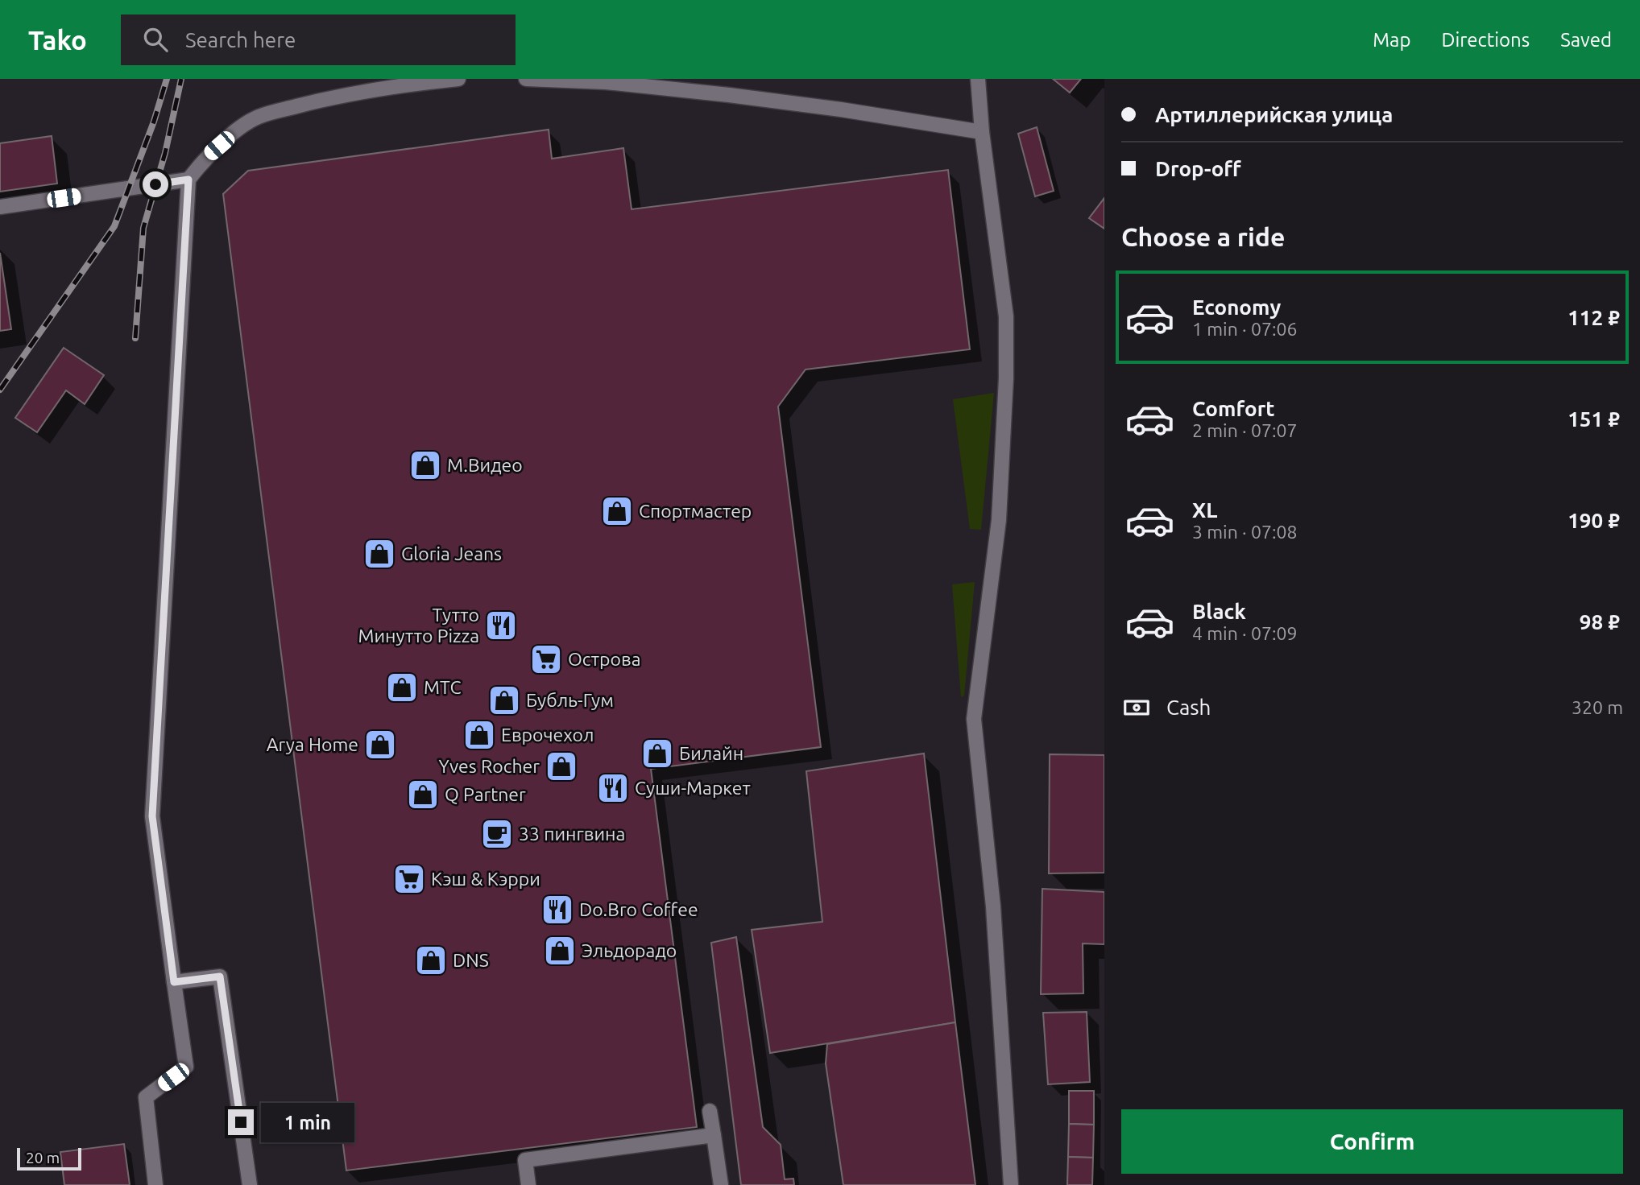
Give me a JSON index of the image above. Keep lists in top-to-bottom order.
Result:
{
  "places": {
    "shop": [
      "М.Видео",
      "Спортмастер",
      "Gloria Jeans",
      "МТС",
      "Бубль-Гум",
      "Еврочехол",
      "Arya Home",
      "Билайн",
      "Yves Rocher",
      "Q Partner",
      "Эльдорадо",
      "DNS"
    ],
    "restaurant": ["Тутто Минутто Pizza", "Суши-Маркет", "Do.Bro Coffee"],
    "supermarket": ["Острова", "Кэш & Кэрри"],
    "cafe": ["33 пингвина"]
  },
  "scale_bar": "20 m",
  "page": {
    "header": "Tako",
    "search": "Search here",
    "nav": ["Map", "Directions", "Saved"],
    "banner": ["Артиллерийская улица", "Drop-off"],
    "heading": "Choose a ride",
    "list": [
      {
        "name": "Economy",
        "note": "1 min · 07:06",
        "value": "112 ₽"
      },
      {
        "name": "Comfort",
        "note": "2 min · 07:07",
        "value": "151 ₽"
      },
      {
        "name": "XL",
        "note": "3 min · 07:08",
        "value": "190 ₽"
      },
      {
        "name": "Black",
        "note": "4 min · 07:09",
        "value": "98 ₽"
      }
    ],
    "pay": ["Cash", "320 m"],
    "buttons": "Confirm",
    "bubble": "1 min",
    "scale": "20 m"
  }
}
